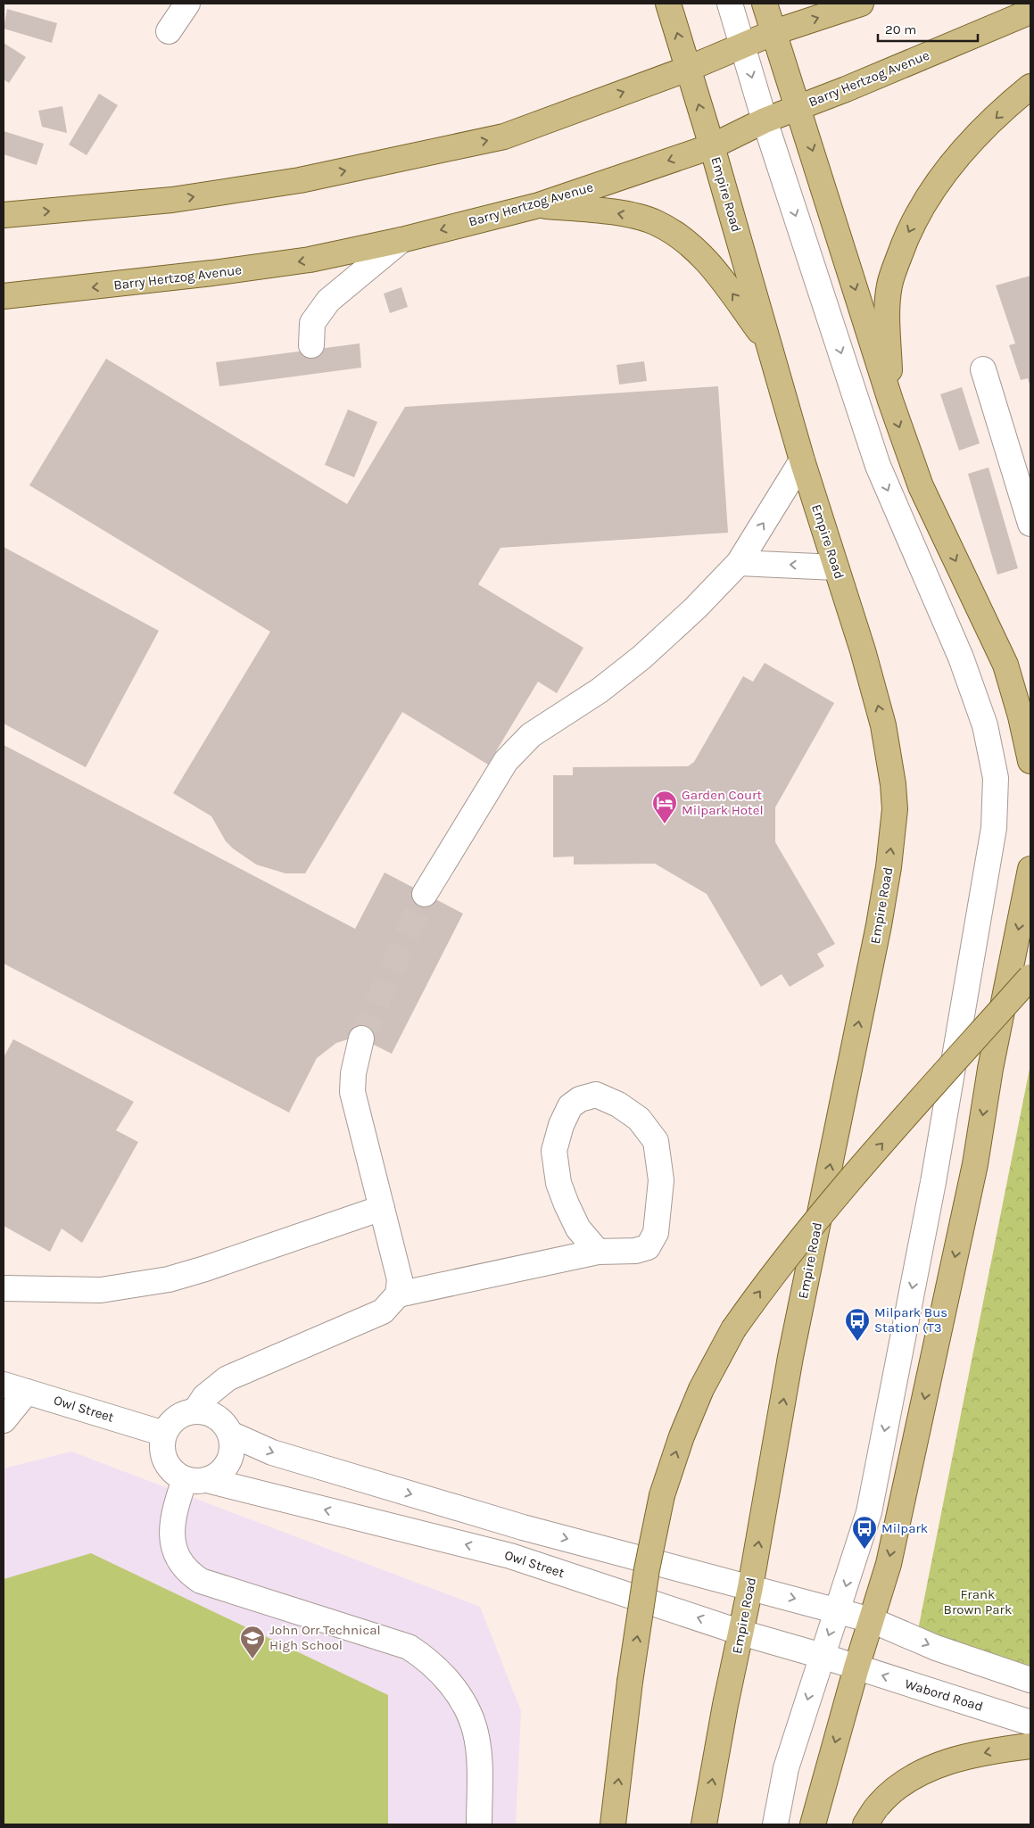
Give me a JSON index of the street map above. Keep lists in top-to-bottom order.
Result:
{
  "streets": {
    "main road": ["Barry Hertzog Avenue", "Empire Road"],
    "street": ["Owl Street", "Wabord Road"]
  },
  "crossings": [
    ["Barry Hertzog Avenue", "Empire Road"],
    ["Empire Road", "Owl Street"],
    ["Owl Street", "Wabord Road"]
  ],
  "parks": ["Frank Brown Park"],
  "places": {
    "hotel": ["Garden Court Milpark Hotel"],
    "bus stop": ["Milpark Bus Station (T3", "Milpark"],
    "school or university": ["John Orr Technical High School"]
  },
  "scale_bar": "20 m"
}
